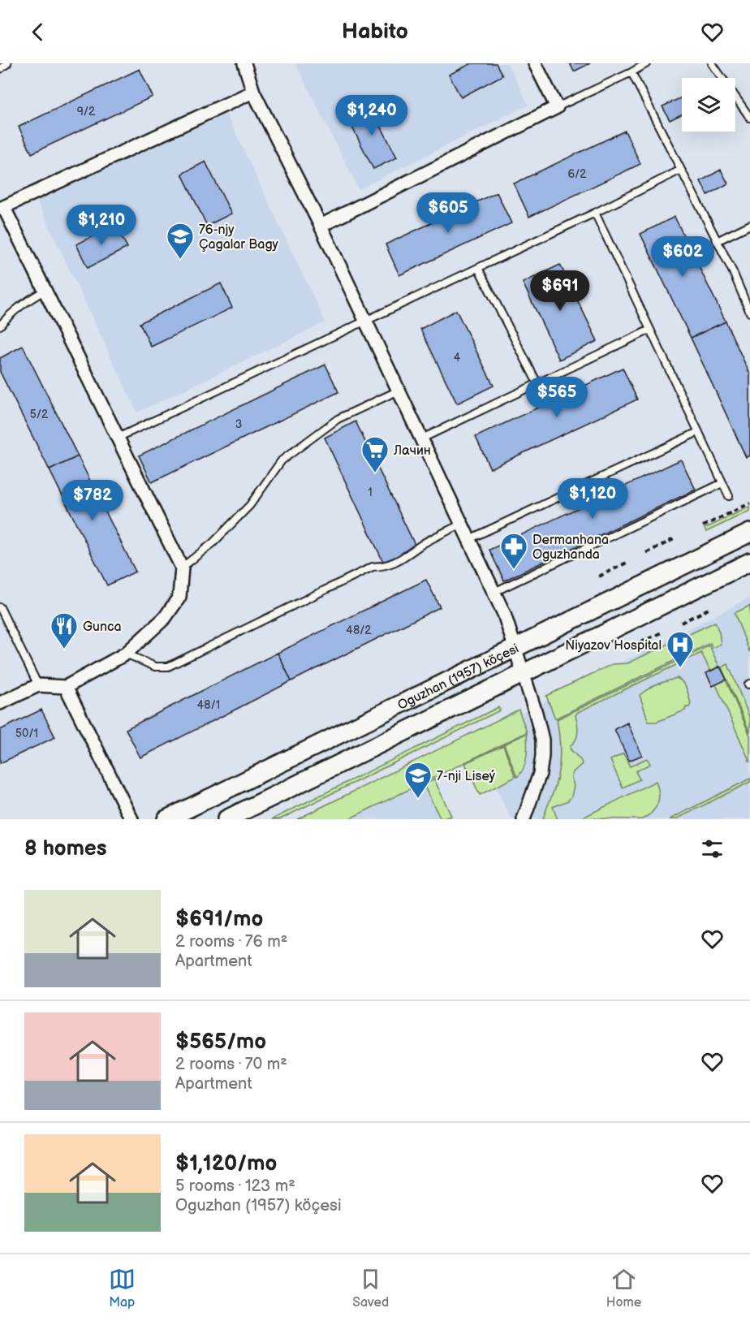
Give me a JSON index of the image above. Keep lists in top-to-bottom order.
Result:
{
  "streets": {
    "main road": ["Oguzhan (1957) köçesi"]
  },
  "places": {
    "school or university": ["76-njy Çagalar Bagy", "7-nji Liseý"],
    "supermarket": ["Лачин"],
    "pharmacy": ["Dermanhana Oguzhanda"],
    "restaurant": ["Gunca"],
    "hospital": ["Niyazov Hospital"]
  },
  "house_numbers": [
    "9/2",
    "6/2",
    "4",
    "5/2",
    "3",
    "1",
    "48/2",
    "48/1",
    "50/1"
  ],
  "page": {
    "header": "Habito",
    "price": [
      "$1,240",
      "$605",
      "$1,210",
      "$602",
      "$691",
      "$565",
      "$1,120",
      "$782"
    ],
    "heading": "8 homes",
    "list": [
      {
        "name": "$691/mo",
        "note": "2 rooms · 76 m² · Apartment"
      },
      {
        "name": "$565/mo",
        "note": "2 rooms · 70 m² · Apartment"
      },
      {
        "name": "$1,120/mo",
        "note": "5 rooms · 123 m² · Oguzhan (1957) köçesi"
      }
    ],
    "tabs": ["Map", "Saved", "Home"]
  }
}
